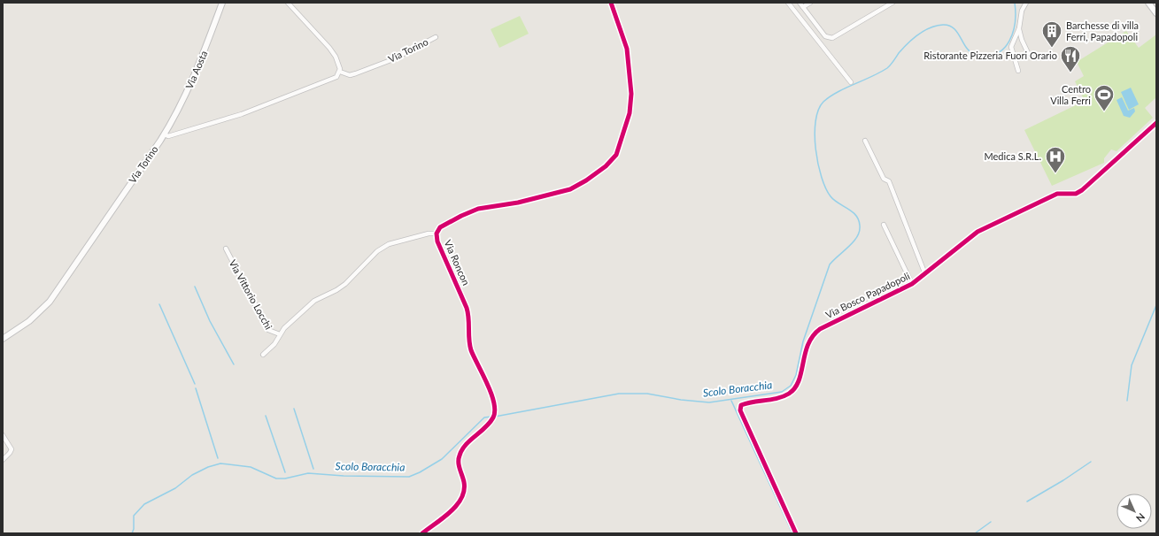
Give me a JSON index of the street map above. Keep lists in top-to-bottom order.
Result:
{
  "streets": {
    "street": [
      "Via Torino",
      "Via Aosta",
      "Via Roncon",
      "Via Vittorio Locchi",
      "Via Bosco Papadopoli"
    ]
  },
  "crossings": [
    ["Via Torino", "Via Aosta"],
    ["Via Roncon", "Via Vittorio Locchi"]
  ],
  "water": ["Scolo Boracchia"],
  "places": {
    "building": ["Barchesse di villa Ferri, Papadopoli"],
    "restaurant": ["Ristorante Pizzeria Fuori Orario"],
    "sports": ["Centro Villa Ferri"],
    "hospital": ["Medica S.R.L."]
  },
  "north": "bottom right"
}
